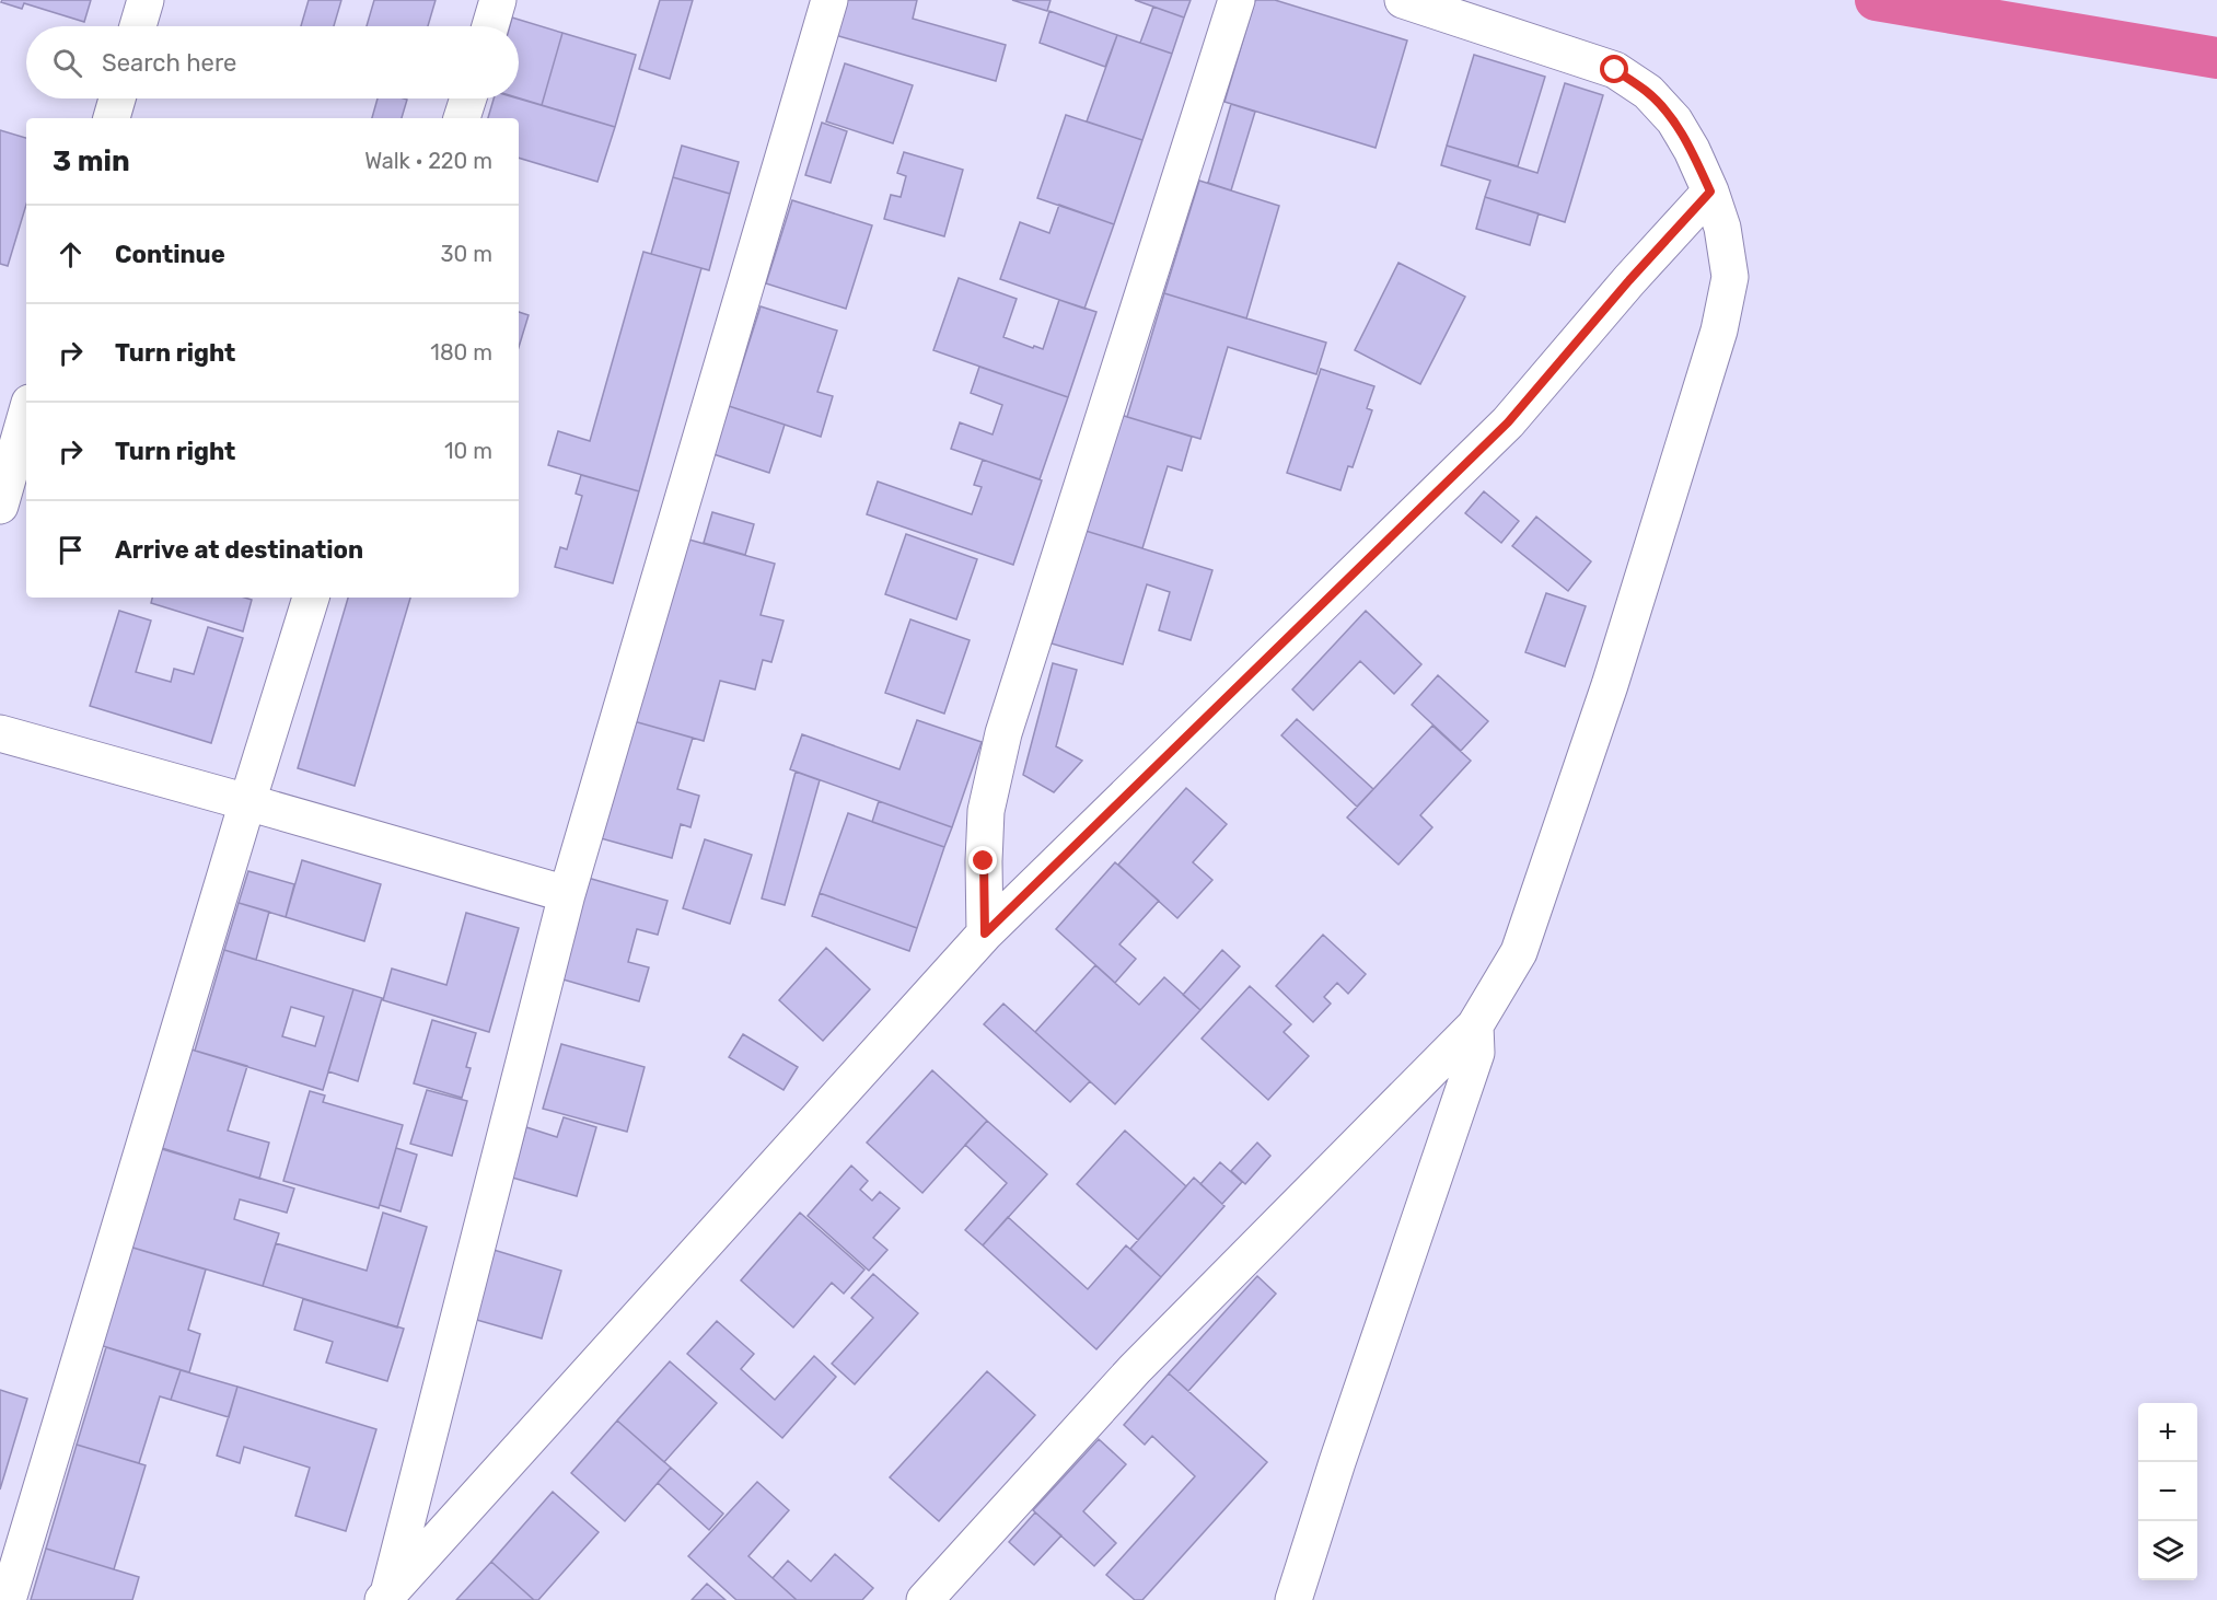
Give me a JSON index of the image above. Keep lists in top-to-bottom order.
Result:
{
  "page": {
    "search": "Search here",
    "heading": ["3 min", "Walk · 220 m"],
    "list": [
      ["Continue", "30 m"],
      ["Turn right", "180 m"],
      ["Turn right", "10 m"],
      "Arrive at destination"
    ],
    "map_buttons": ["+", "−"]
  }
}
